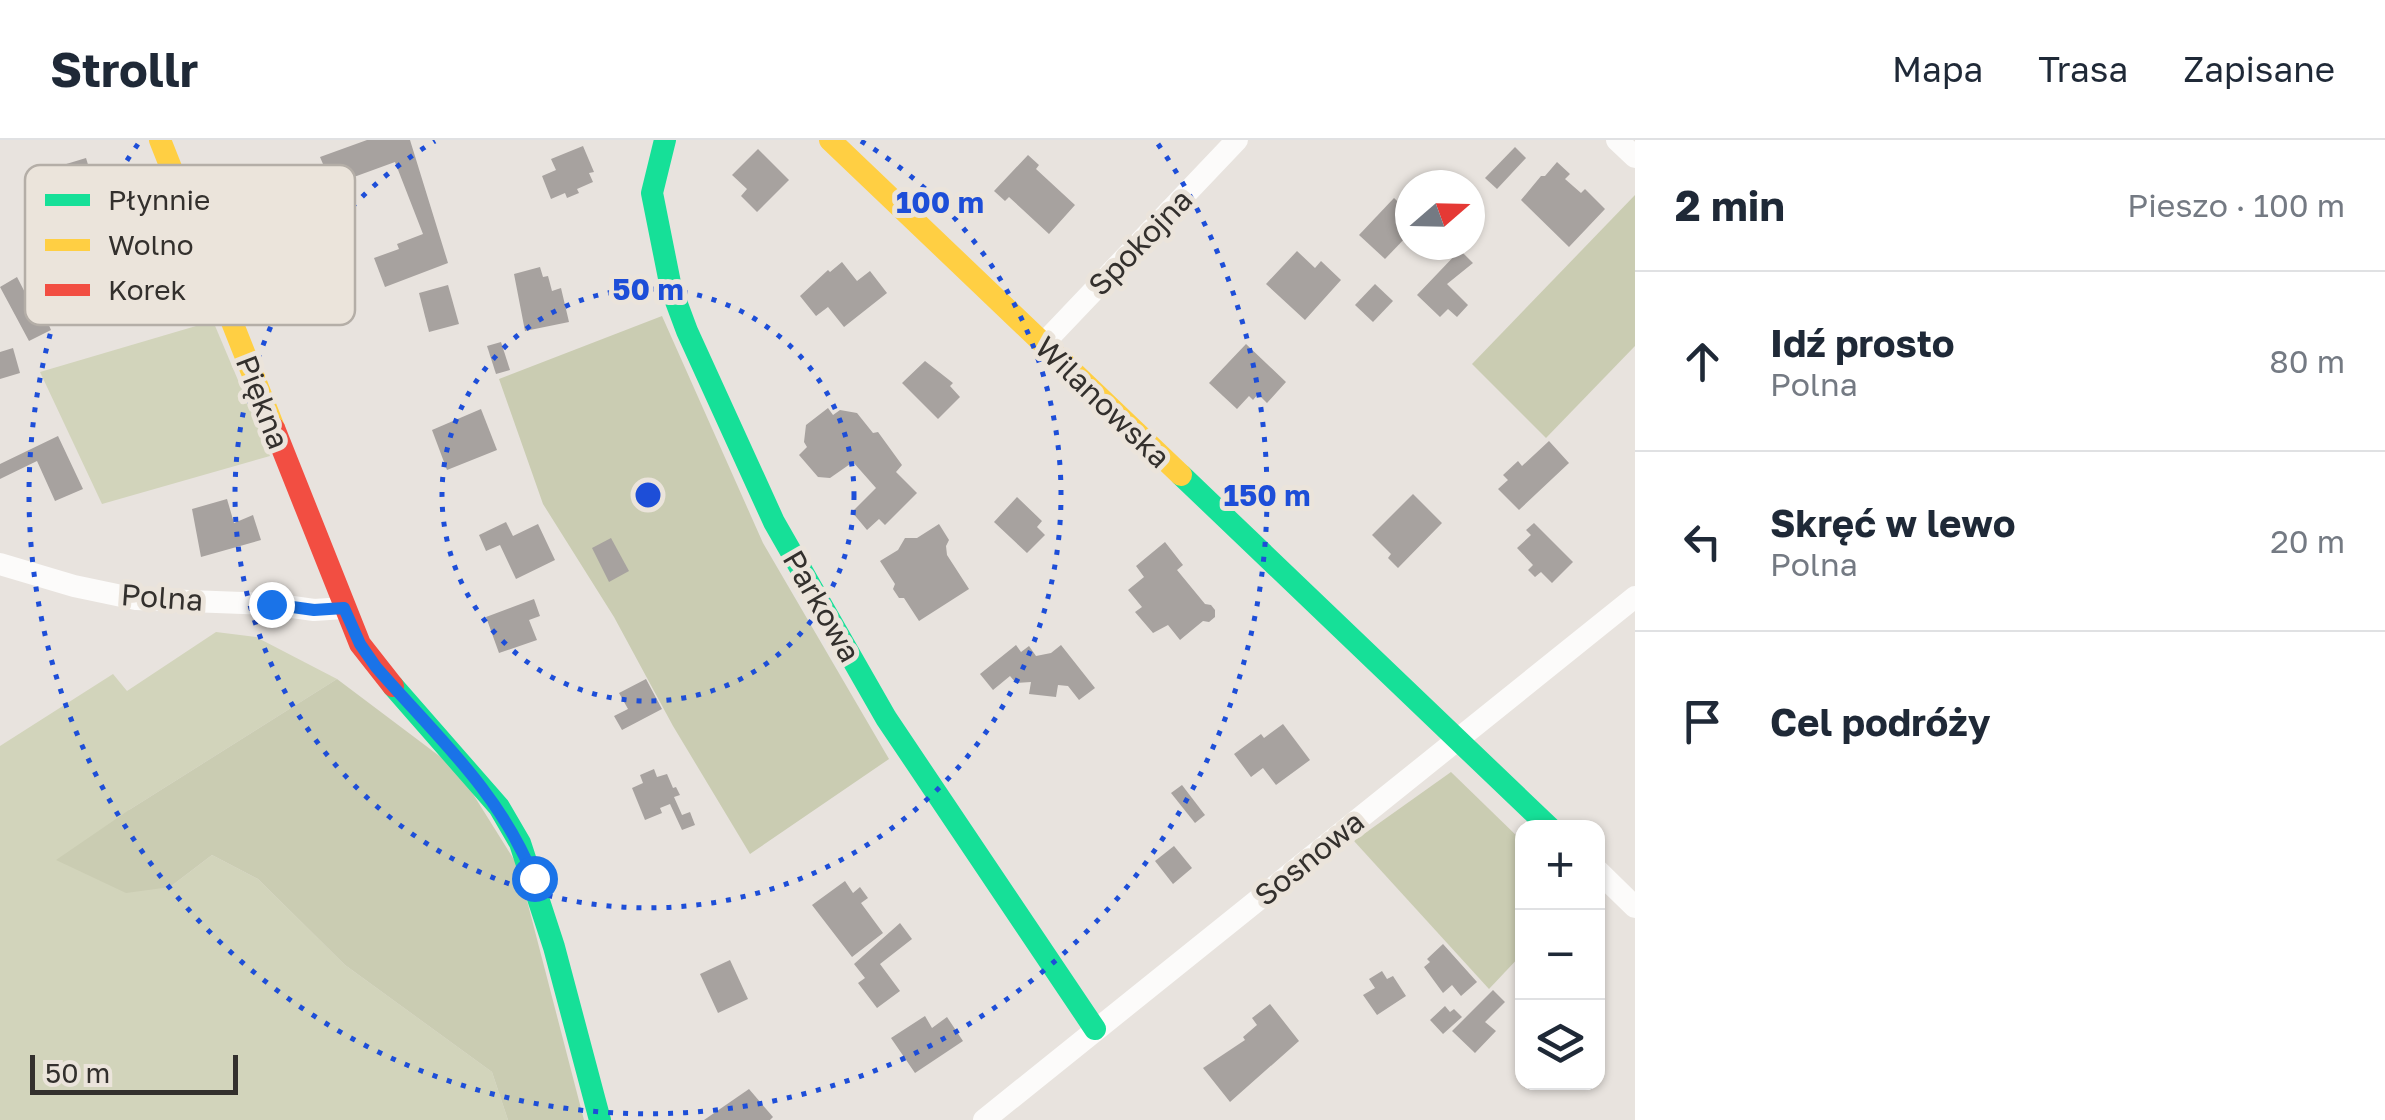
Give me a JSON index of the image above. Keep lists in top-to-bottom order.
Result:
{
  "streets": {
    "street": [
      "Spokojna",
      "Piękna",
      "Wilanowska",
      "Polna",
      "Parkowa",
      "Sosnowa"
    ]
  },
  "crossings": [
    ["Spokojna", "Wilanowska"],
    ["Piękna", "Polna"],
    ["Wilanowska", "Sosnowa"],
    ["Parkowa", "Sosnowa"]
  ],
  "legend": ["Płynnie", "Wolno", "Korek"],
  "scale_bar": "50 m",
  "north": "right",
  "page": {
    "header": "Strollr",
    "nav": ["Mapa", "Trasa", "Zapisane"],
    "heading": ["2 min", "Pieszo · 100 m"],
    "list": [
      ["Idź prosto", "Polna", "80 m"],
      ["Skręć w lewo", "Polna", "20 m"],
      "Cel podróży"
    ],
    "map_buttons": ["+", "−"],
    "scale": "50 m"
  },
  "rings": ["100 m", "50 m", "150 m"]
}
